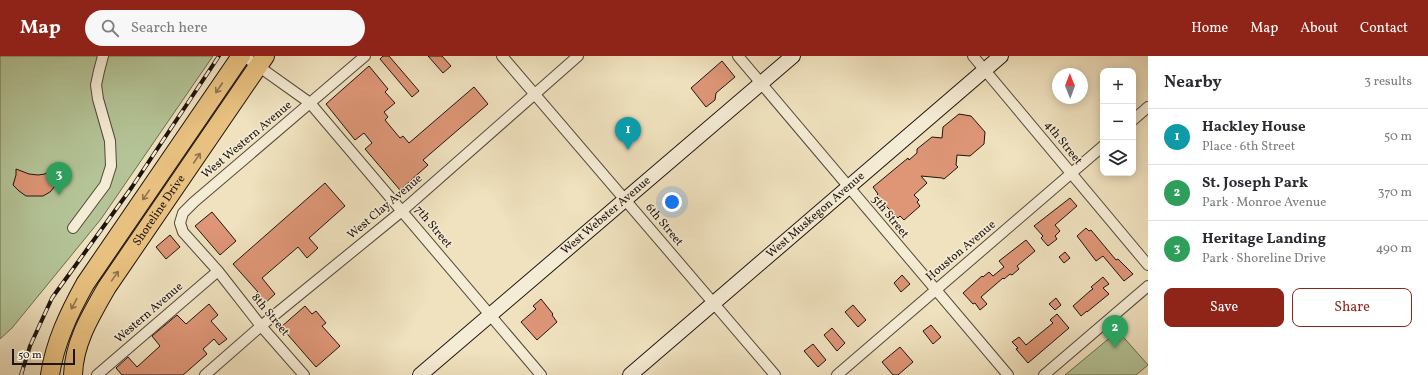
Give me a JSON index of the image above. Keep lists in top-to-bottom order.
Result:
{
  "streets": {
    "highway": ["Shoreline Drive"],
    "main road": ["West Muskegon Avenue", "West Webster Avenue"],
    "street": [
      "West Western Avenue",
      "4th Street",
      "West Clay Avenue",
      "5th Street",
      "6th Street",
      "7th Street",
      "Houston Avenue",
      "Western Avenue",
      "8th Street"
    ]
  },
  "crossings": [
    ["West Western Avenue", "7th Street"],
    ["West Western Avenue", "Western Avenue"],
    ["West Western Avenue", "8th Street"],
    ["4th Street", "West Muskegon Avenue"],
    ["4th Street", "Houston Avenue"],
    ["West Clay Avenue", "6th Street"],
    ["West Clay Avenue", "7th Street"],
    ["West Clay Avenue", "8th Street"],
    ["Shoreline Drive", "7th Street"],
    ["West Muskegon Avenue", "5th Street"],
    ["West Muskegon Avenue", "6th Street"],
    ["West Webster Avenue", "5th Street"],
    ["West Webster Avenue", "6th Street"],
    ["West Webster Avenue", "7th Street"],
    ["5th Street", "Houston Avenue"],
    ["Western Avenue", "8th Street"]
  ],
  "scale_bar": "50 m",
  "north": "top",
  "page": {
    "header": "Map",
    "search": "Search here",
    "nav": [
      "Home",
      "Map",
      "About",
      "Contact"
    ],
    "heading": ["Nearby", "3 results"],
    "map_buttons": ["+", "−"],
    "list": [
      {
        "mark": "1",
        "name": "Hackley House",
        "note": "Place · 6th Street",
        "value": "50 m"
      },
      {
        "mark": "2",
        "name": "St. Joseph Park",
        "note": "Park · Monroe Avenue",
        "value": "370 m"
      },
      {
        "mark": "3",
        "name": "Heritage Landing",
        "note": "Park · Shoreline Drive",
        "value": "490 m"
      }
    ],
    "pins": ["1", "3", "2"],
    "buttons": ["Save", "Share"],
    "scale": "50 m"
  }
}
